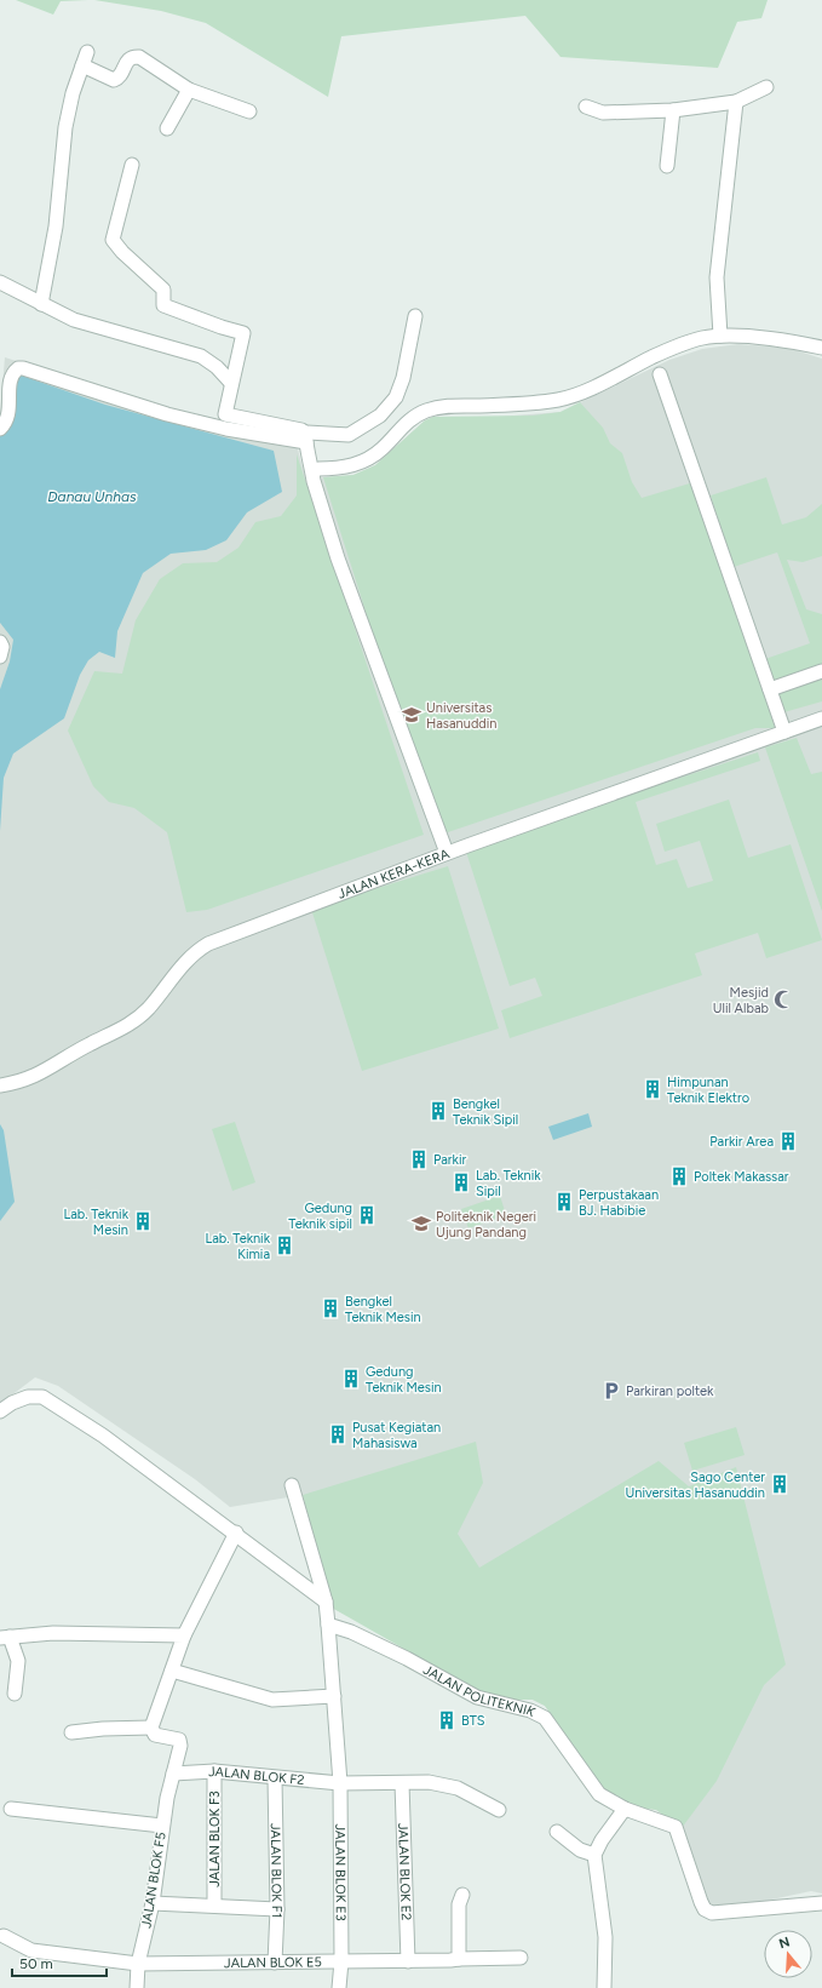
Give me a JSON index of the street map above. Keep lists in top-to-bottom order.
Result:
{
  "streets": {
    "street": [
      "JALAN KERA-KERA",
      "JALAN POLITEKNIK",
      "JALAN BLOK F2",
      "JALAN BLOK F3",
      "JALAN BLOK F1",
      "JALAN BLOK E2",
      "JALAN BLOK E3",
      "JALAN BLOK F5",
      "JALAN BLOK E5"
    ]
  },
  "crossings": [
    ["JALAN POLITEKNIK", "JALAN BLOK E3"],
    ["JALAN BLOK F2", "JALAN BLOK F3"],
    ["JALAN BLOK F2", "JALAN BLOK F1"],
    ["JALAN BLOK F2", "JALAN BLOK E2"],
    ["JALAN BLOK F2", "JALAN BLOK E3"],
    ["JALAN BLOK F2", "JALAN BLOK F5"],
    ["JALAN BLOK F1", "JALAN BLOK E5"],
    ["JALAN BLOK E2", "JALAN BLOK E5"],
    ["JALAN BLOK E3", "JALAN BLOK E5"],
    ["JALAN BLOK F5", "JALAN BLOK E5"]
  ],
  "water": ["Danau Unhas"],
  "places": {
    "school or university": ["Universitas Hasanuddin", "Politeknik Negeri Ujung Pandang"],
    "mosque": ["Mesjid Ulil Albab"],
    "building": [
      "Himpunan Teknik Elektro",
      "Bengkel Teknik Sipil",
      "Parkir Area",
      "Parkir",
      "Poltek Makassar",
      "Lab. Teknik Sipil",
      "Perpustakaan BJ. Habibie",
      "Gedung Teknik sipil",
      "Lab. Teknik Mesin",
      "Lab. Teknik Kimia",
      "Bengkel Teknik Mesin",
      "Gedung Teknik Mesin",
      "Pusat Kegiatan Mahasiswa",
      "Sago Center Universitas Hasanuddin",
      "BTS"
    ],
    "parking": ["Parkiran poltek"]
  },
  "scale_bar": "50 m",
  "north": "top"
}
